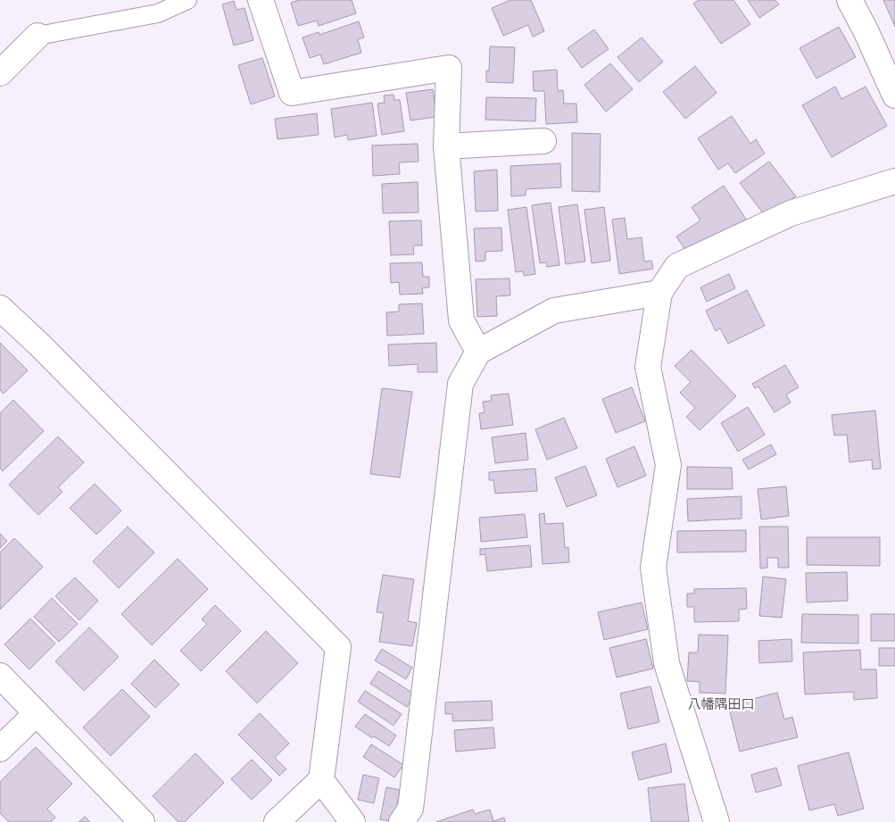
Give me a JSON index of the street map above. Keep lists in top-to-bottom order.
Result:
{
  "districts": ["八幡隅田口"]
}
